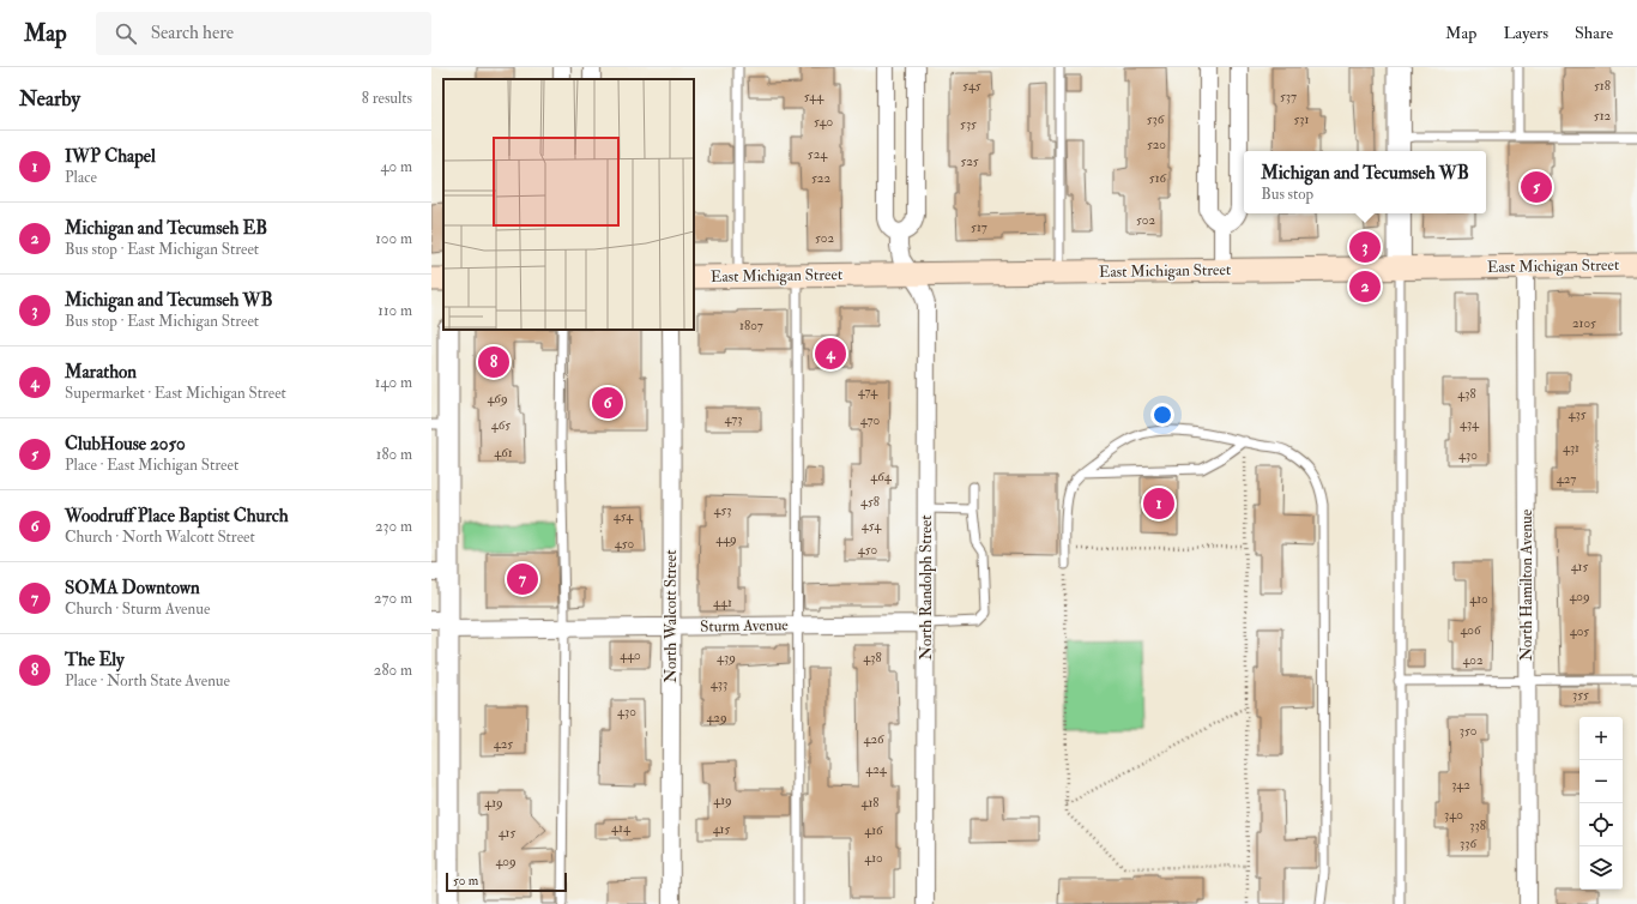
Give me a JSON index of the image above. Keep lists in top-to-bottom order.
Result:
{
  "streets": {
    "main road": ["East Michigan Street"],
    "street": [
      "North Hamilton Avenue",
      "North Randolph Street",
      "North Walcott Street",
      "Sturm Avenue"
    ]
  },
  "crossings": [
    ["East Michigan Street", "North Hamilton Avenue"],
    ["East Michigan Street", "North Randolph Street"],
    ["North Randolph Street", "Sturm Avenue"],
    ["North Walcott Street", "Sturm Avenue"]
  ],
  "house_numbers": [
    "545",
    "518",
    "544",
    "537",
    "512",
    "536",
    "531",
    "540",
    "535",
    "520",
    "524",
    "525",
    "522",
    "516",
    "502",
    "517",
    "502",
    "2105",
    "1807",
    "474",
    "438",
    "469",
    "435",
    "473",
    "470",
    "434",
    "465",
    "431",
    "461",
    "430",
    "464",
    "427",
    "458",
    "453",
    "454",
    "454",
    "449",
    "450",
    "450",
    "415",
    "409",
    "410",
    "441",
    "406",
    "405",
    "440",
    "439",
    "438",
    "402",
    "433",
    "355",
    "430",
    "429",
    "350",
    "426",
    "425",
    "424",
    "342",
    "419",
    "419",
    "418",
    "340",
    "338",
    "414",
    "415",
    "416",
    "415",
    "336",
    "410",
    "409"
  ],
  "scale_bar": "50 m",
  "page": {
    "header": "Map",
    "search": "Search here",
    "nav": ["Map", "Layers", "Share"],
    "heading": ["Nearby", "8 results"],
    "list": [
      {
        "mark": "1",
        "name": "IWP Chapel",
        "note": "Place",
        "value": "40 m"
      },
      {
        "mark": "2",
        "name": "Michigan and Tecumseh EB",
        "note": "Bus stop · East Michigan Street",
        "value": "100 m"
      },
      {
        "mark": "3",
        "name": "Michigan and Tecumseh WB",
        "note": "Bus stop · East Michigan Street",
        "value": "110 m"
      },
      {
        "mark": "4",
        "name": "Marathon",
        "note": "Supermarket · East Michigan Street",
        "value": "140 m"
      },
      {
        "mark": "5",
        "name": "ClubHouse 2050",
        "note": "Place · East Michigan Street",
        "value": "180 m"
      },
      {
        "mark": "6",
        "name": "Woodruff Place Baptist Church",
        "note": "Church · North Walcott Street",
        "value": "230 m"
      },
      {
        "mark": "7",
        "name": "SOMA Downtown",
        "note": "Church · Sturm Avenue",
        "value": "270 m"
      },
      {
        "mark": "8",
        "name": "The Ely",
        "note": "Place · North State Avenue",
        "value": "280 m"
      }
    ],
    "popup": ["Michigan and Tecumseh WB", "Bus stop"],
    "pins": [
      "5",
      "3",
      "2",
      "4",
      "8",
      "6",
      "1",
      "7"
    ],
    "map_buttons": ["+", "−"],
    "scale": "50 m"
  }
}
